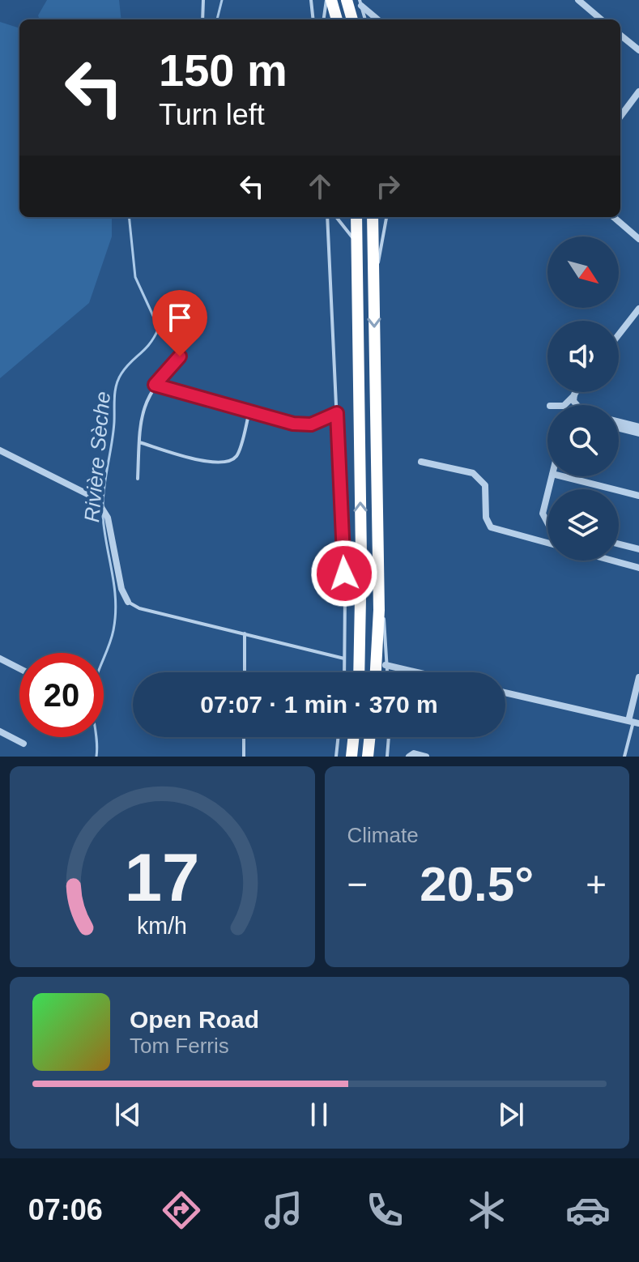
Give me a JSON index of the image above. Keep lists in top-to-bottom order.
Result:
{
  "water": ["Rivière Sèche"],
  "north": "bottom right",
  "page": {
    "turn": ["150 m", "Turn left"],
    "limit": "20",
    "trip": "07:07 · 1 min · 370 m",
    "tile": "Climate",
    "heat": ["−", "20.5°", "+"],
    "song": ["Open Road", "Tom Ferris"],
    "tabs": "07:06",
    "gauge": ["17", "km/h"]
  }
}
